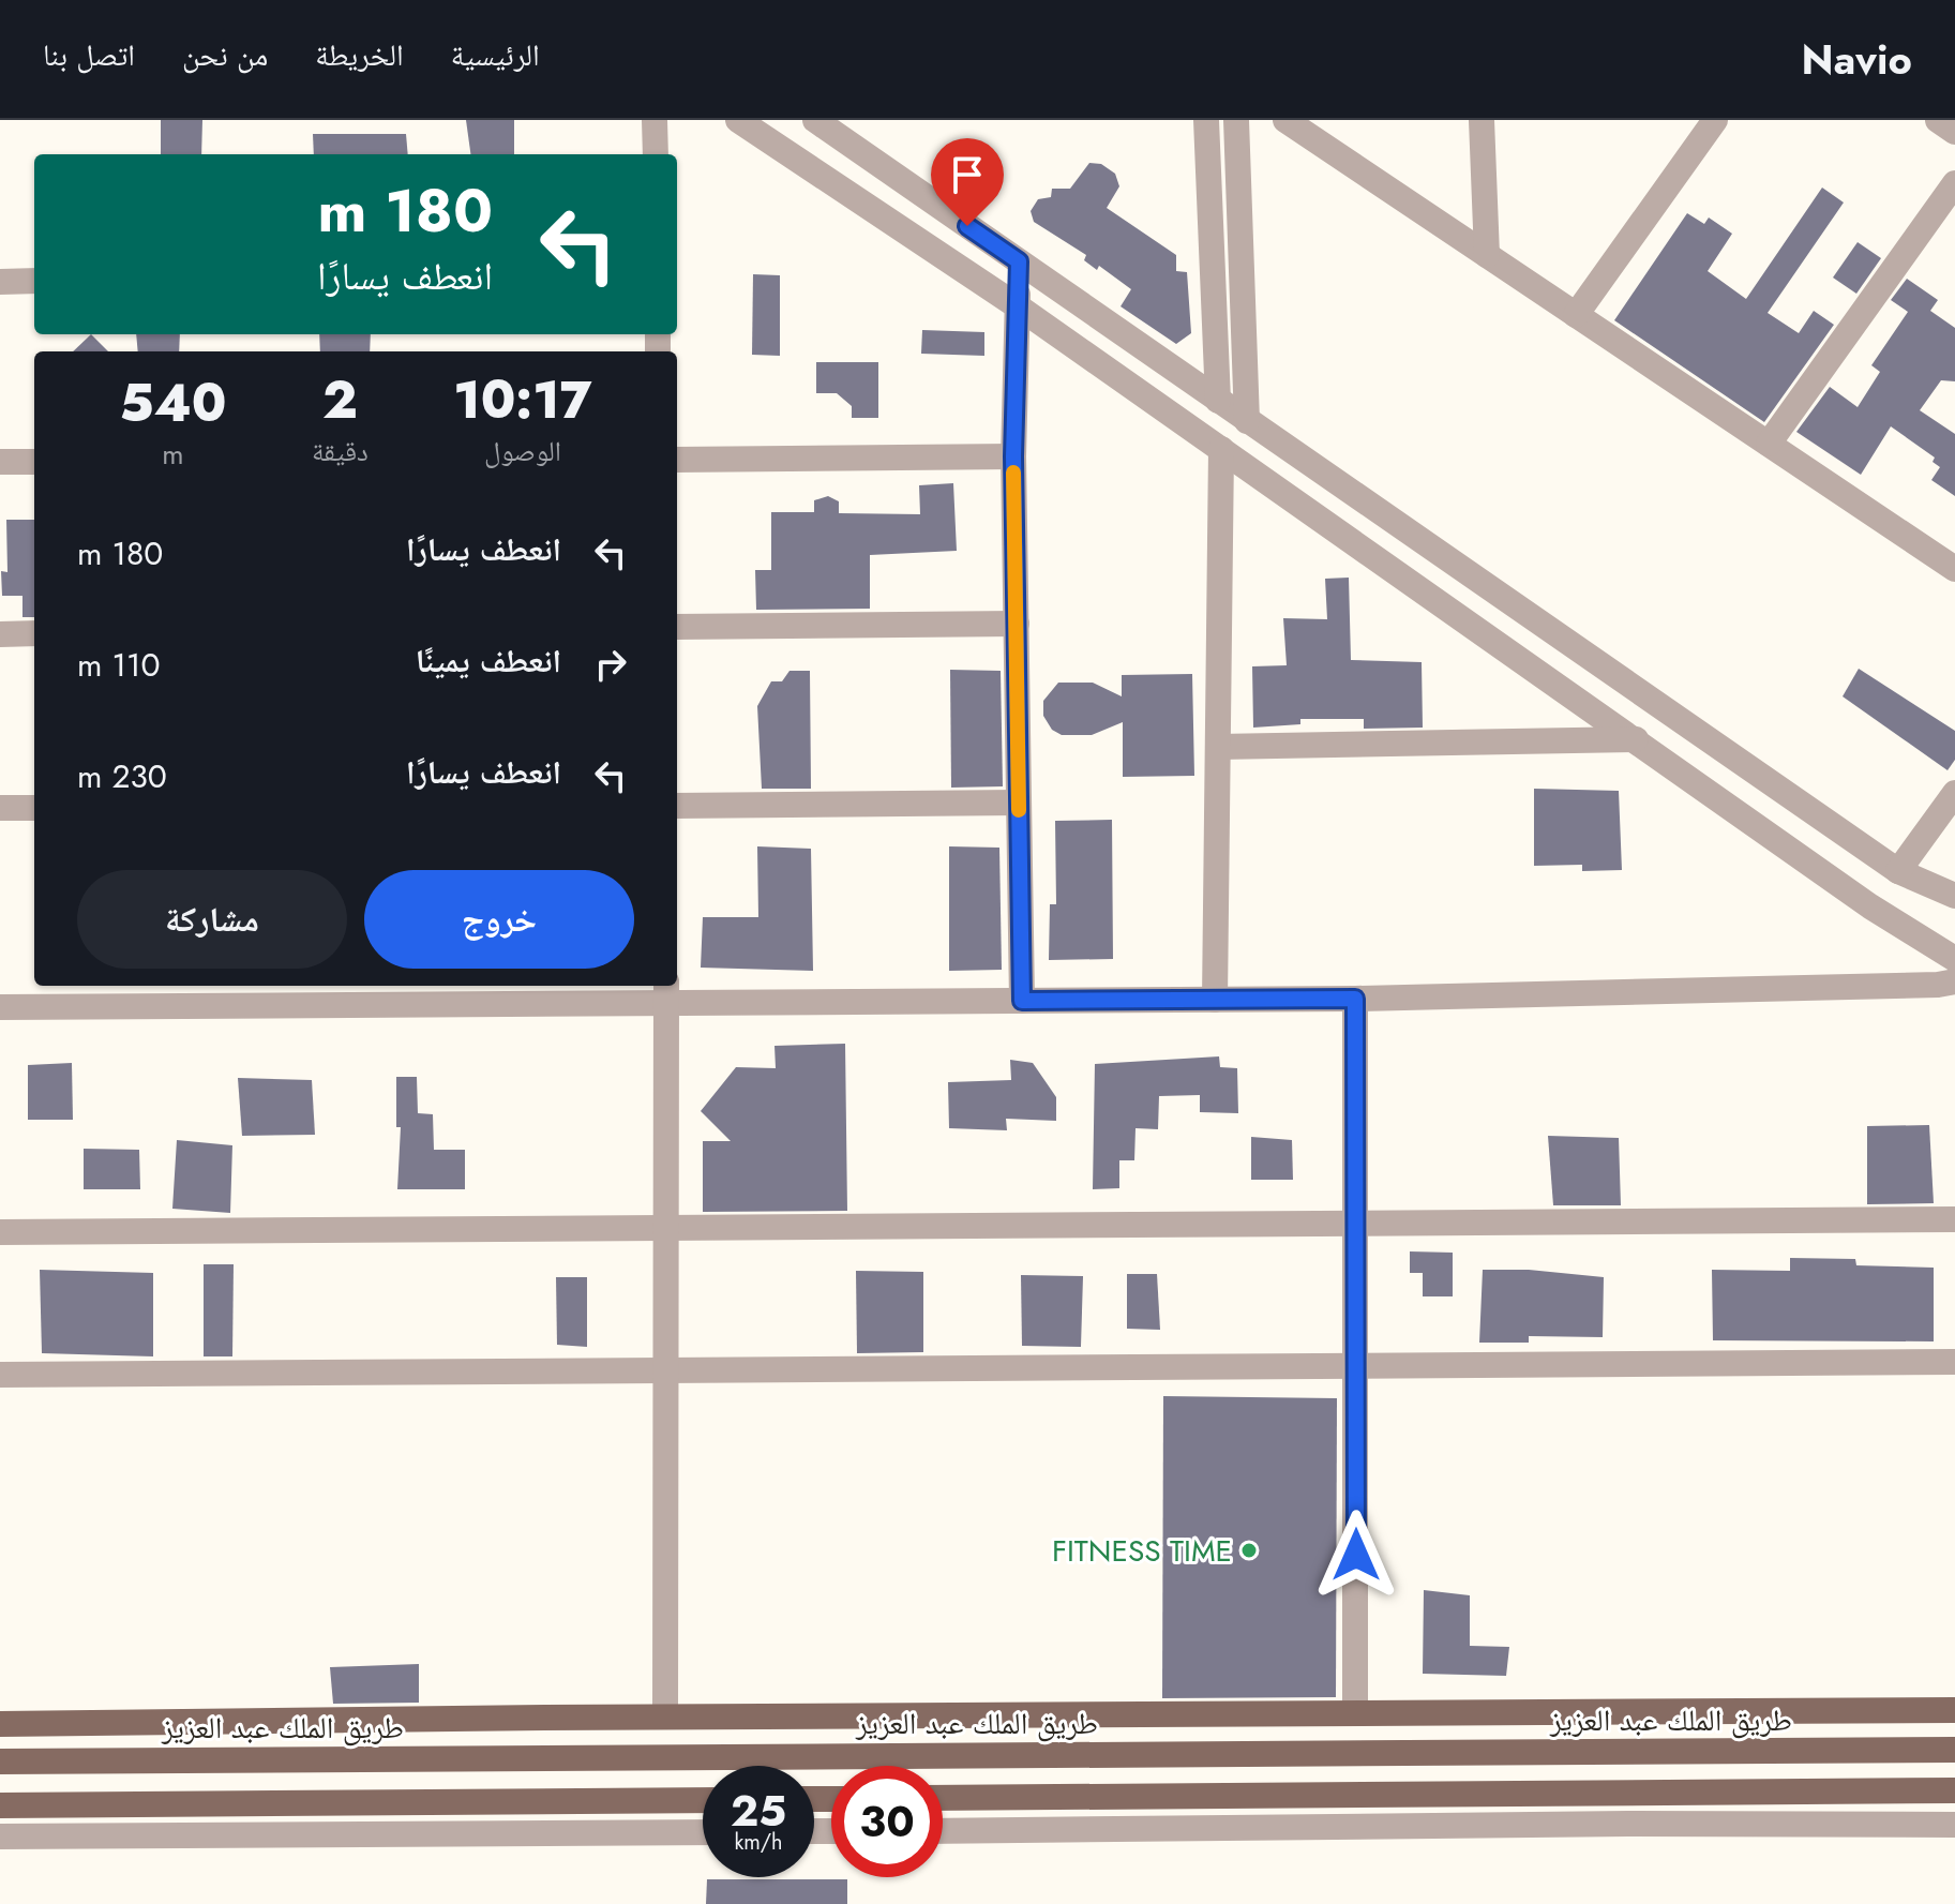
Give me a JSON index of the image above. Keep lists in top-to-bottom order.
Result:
{
  "streets": {
    "main road": ["طريق الملك عبد العزيز"]
  },
  "places": ["FITNESS TIME"],
  "page": {
    "header": "Navio",
    "nav": [
      "الرئيسية",
      "الخريطة",
      "من نحن",
      "اتصل بنا"
    ],
    "turn": ["180 m", "انعطف يسارًا"],
    "eta": [
      "10:17",
      "الوصول",
      "2",
      "دقيقة",
      "540",
      "m"
    ],
    "list": [
      {
        "name": "انعطف يسارًا",
        "value": "180 m"
      },
      {
        "name": "انعطف يمينًا",
        "value": "110 m"
      },
      {
        "name": "انعطف يسارًا",
        "value": "230 m"
      }
    ],
    "buttons": ["خروج", "مشاركة"],
    "speed": "25 km/h",
    "limit": "30"
  }
}
